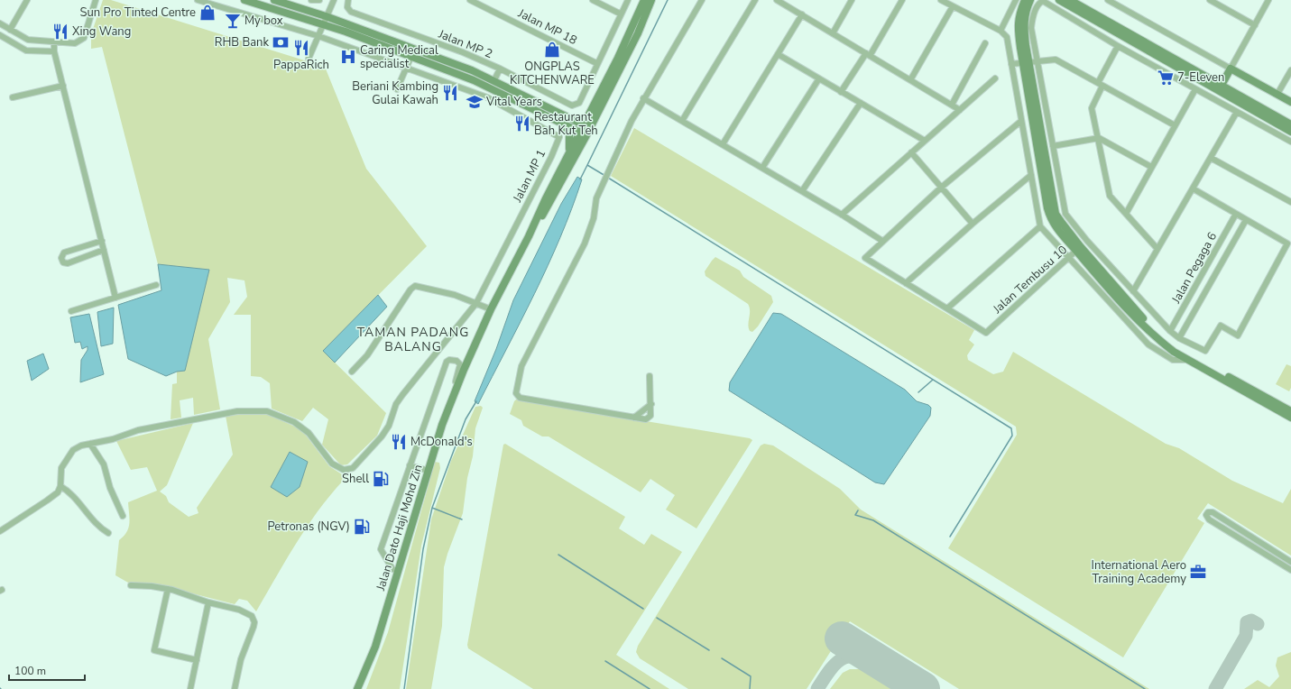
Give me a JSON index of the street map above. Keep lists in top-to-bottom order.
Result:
{
  "streets": {
    "main road": ["Jalan Dato Haji Mohd Zin"],
    "street": [
      "Jalan MP 18",
      "Jalan MP 2",
      "Jalan MP 1",
      "Jalan Pegaga 6",
      "Jalan Tembusu 10"
    ]
  },
  "crossings": [
    ["Jalan MP 18", "Jalan MP 2"]
  ],
  "districts": ["TAMAN PADANG BALANG"],
  "places": {
    "shop": ["Sun Pro Tinted Centre", "ONGPLAS KITCHENWARE"],
    "bar": ["My box"],
    "restaurant": [
      "Xing Wang",
      "PappaRich",
      "Beriani Kambing Gulai Kawah",
      "Restaurant Bah Kut Teh",
      "McDonald's"
    ],
    "bank": ["RHB Bank"],
    "hospital": ["Caring Medical specialist"],
    "supermarket": ["7-Eleven"],
    "school or university": ["Vital Years"],
    "fuel station": ["Shell", "Petronas (NGV)"],
    "office": ["International Aero Training Academy"]
  },
  "scale_bar": "100 m"
}
